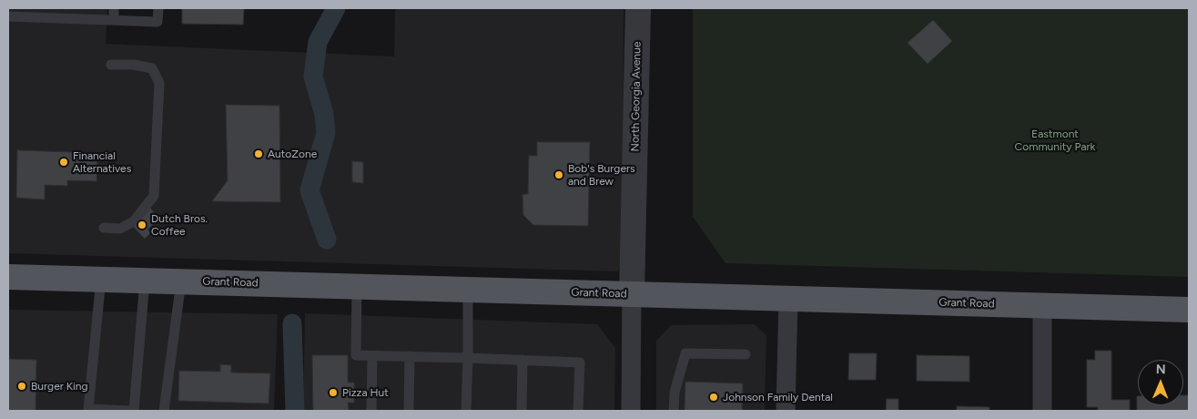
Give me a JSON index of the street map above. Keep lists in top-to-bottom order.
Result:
{
  "streets": {
    "main road": ["Grant Road"],
    "street": ["North Georgia Avenue"]
  },
  "crossings": [
    ["North Georgia Avenue", "Grant Road"]
  ],
  "parks": ["Eastmont Community Park"],
  "places": [
    "AutoZone",
    "Financial Alternatives",
    "Bob's Burgers and Brew",
    "Dutch Bros. Coffee",
    "Burger King",
    "Pizza Hut",
    "Johnson Family Dental"
  ],
  "north": "top"
}
